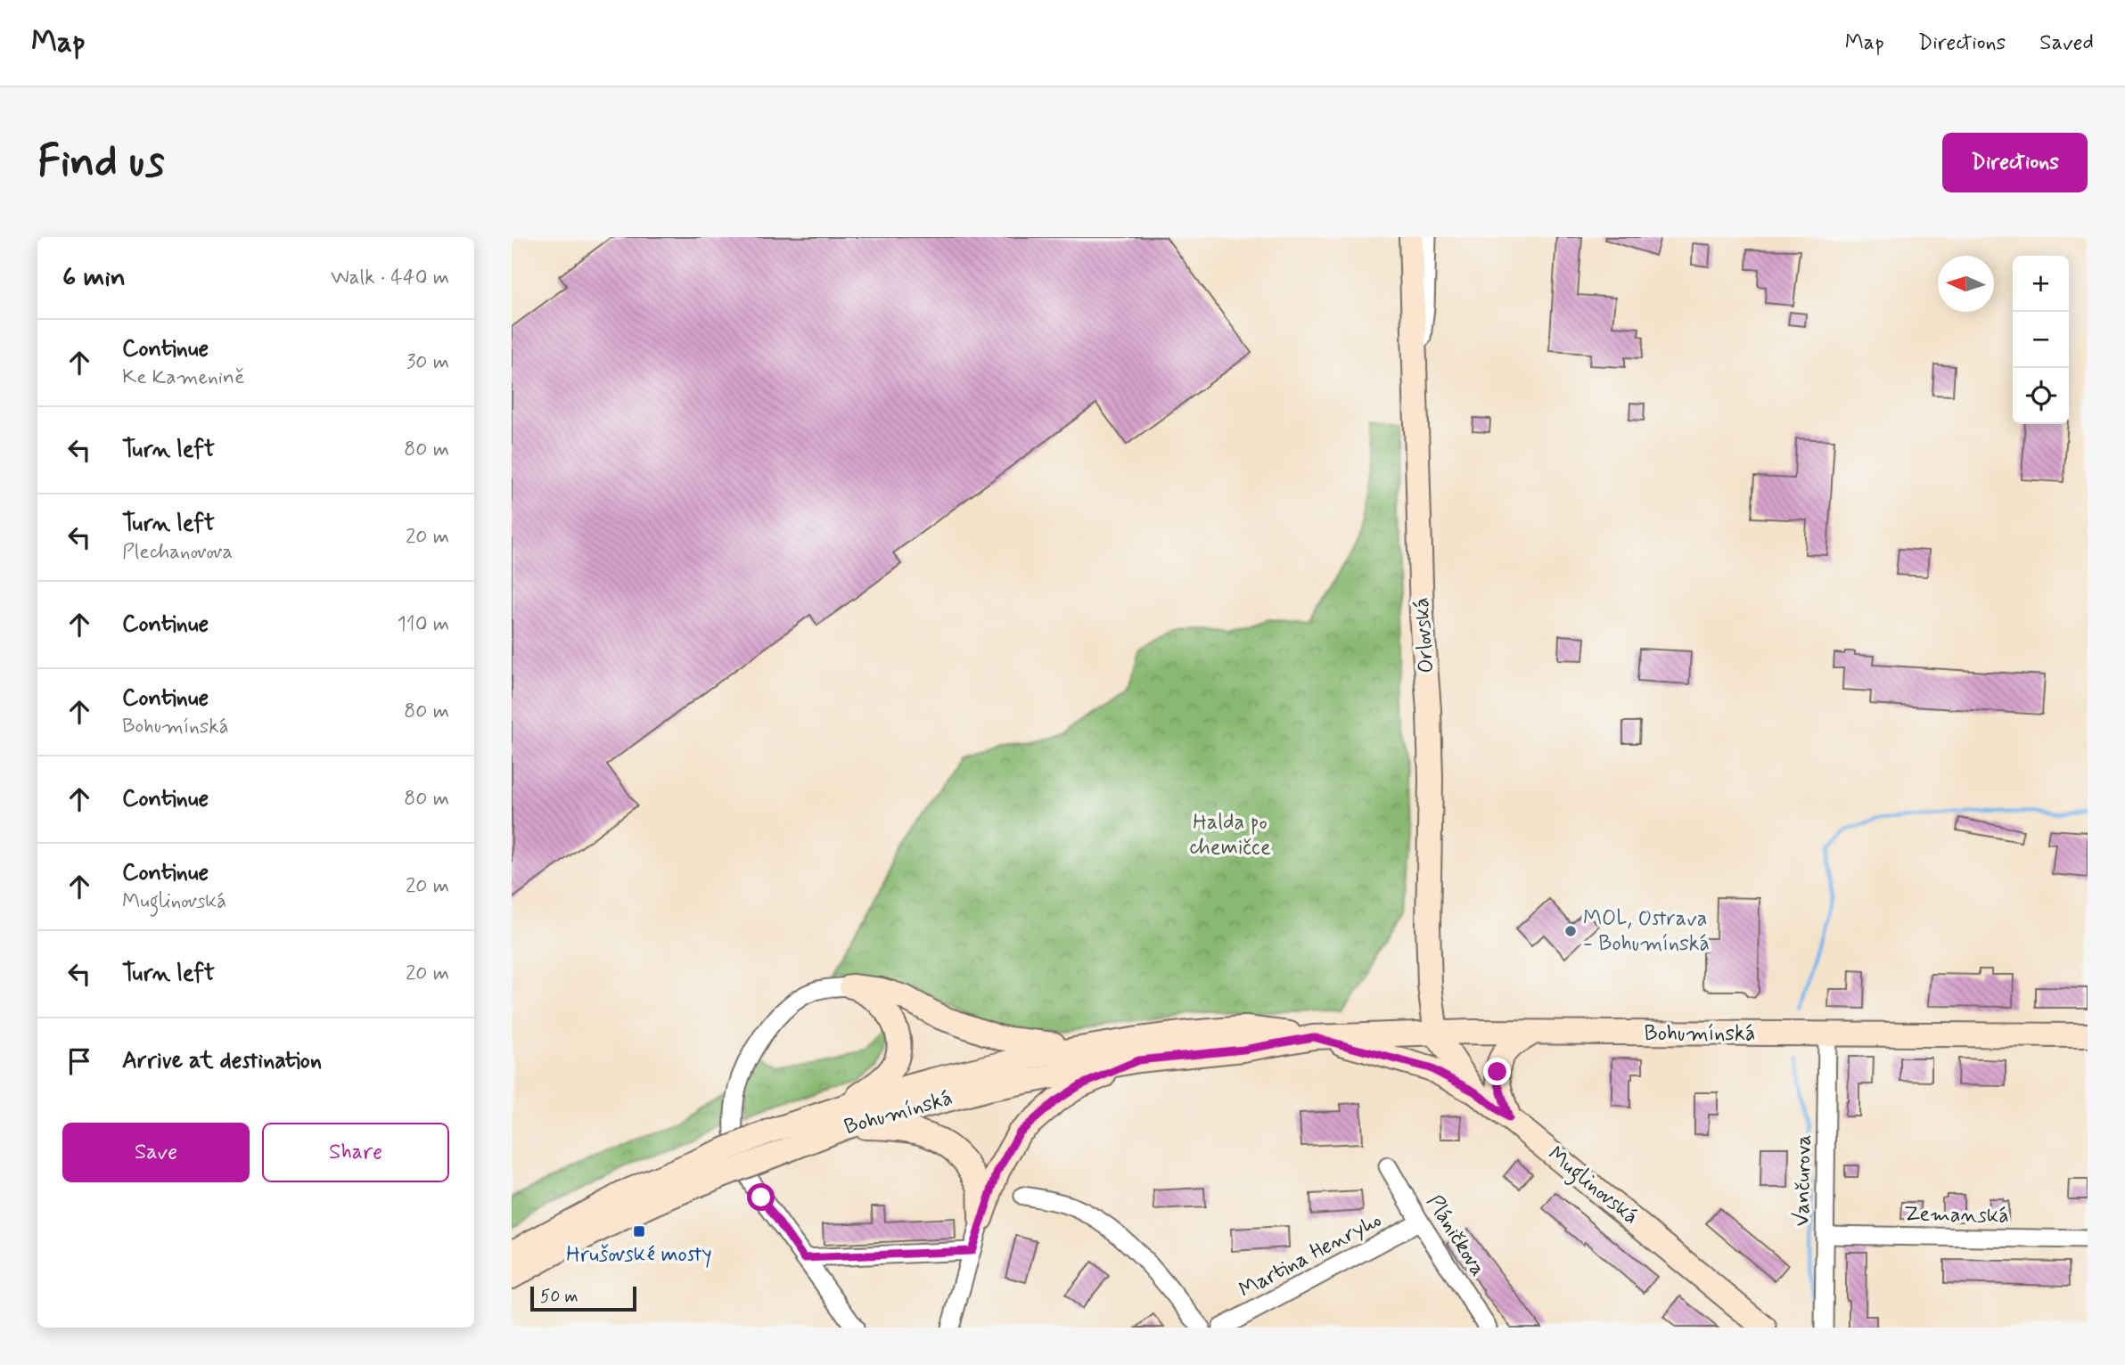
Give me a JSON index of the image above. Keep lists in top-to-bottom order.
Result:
{
  "streets": {
    "main road": ["Orlovská", "Bohumínská", "Muglinovská"],
    "street": [
      "Vančurova",
      "Zemanská",
      "Pláničkova",
      "Martina Henryho"
    ]
  },
  "crossings": [
    ["Orlovská", "Bohumínská"],
    ["Orlovská", "Muglinovská"],
    ["Bohumínská", "Vančurova"],
    ["Bohumínská", "Muglinovská"],
    ["Vančurova", "Zemanská"],
    ["Pláničkova", "Martina Henryho"]
  ],
  "parks": ["Halda po chemičce"],
  "places": {
    "other": ["MOL, Ostrava - Bohumínská"],
    "transit": ["Hrušovské mosty"]
  },
  "scale_bar": "50 m",
  "north": "left",
  "page": {
    "header": "Map",
    "nav": ["Map", "Directions", "Saved"],
    "buttons": [
      "Directions",
      ["Save", "Share"]
    ],
    "title": "Find us",
    "heading": ["6 min", "Walk · 440 m"],
    "map_buttons": ["+", "−"],
    "list": [
      ["Continue", "Ke Kamenině", "30 m"],
      ["Turn left", "80 m"],
      ["Turn left", "Plechanovova", "20 m"],
      ["Continue", "110 m"],
      ["Continue", "Bohumínská", "80 m"],
      ["Continue", "80 m"],
      ["Continue", "Muglinovská", "20 m"],
      ["Turn left", "20 m"],
      "Arrive at destination"
    ],
    "scale": "50 m"
  }
}
